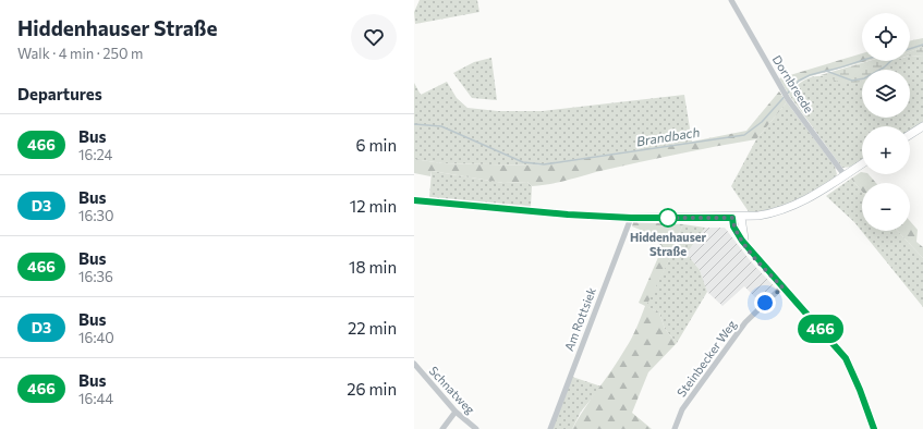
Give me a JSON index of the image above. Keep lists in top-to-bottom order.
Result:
{
  "streets": {
    "street": [
      "Dornbreede",
      "Am Rottsiek",
      "Steinbecker Weg",
      "Schnatweg"
    ]
  },
  "water": ["Brandbach"],
  "places": ["Hiddenhauser Straße"],
  "lines": ["bus line 466"],
  "page": {
    "heading": [
      ["Hiddenhauser Straße", "Walk · 4 min · 250 m"],
      "Departures"
    ],
    "on_map": "466",
    "map_buttons": ["+", "−"],
    "list": [
      {
        "mark": "466",
        "name": "Bus",
        "note": "16:24",
        "value": "6 min"
      },
      {
        "mark": "D3",
        "name": "Bus",
        "note": "16:30",
        "value": "12 min"
      },
      {
        "mark": "466",
        "name": "Bus",
        "note": "16:36",
        "value": "18 min"
      },
      {
        "mark": "D3",
        "name": "Bus",
        "note": "16:40",
        "value": "22 min"
      },
      {
        "mark": "466",
        "name": "Bus",
        "note": "16:44",
        "value": "26 min"
      }
    ]
  }
}
